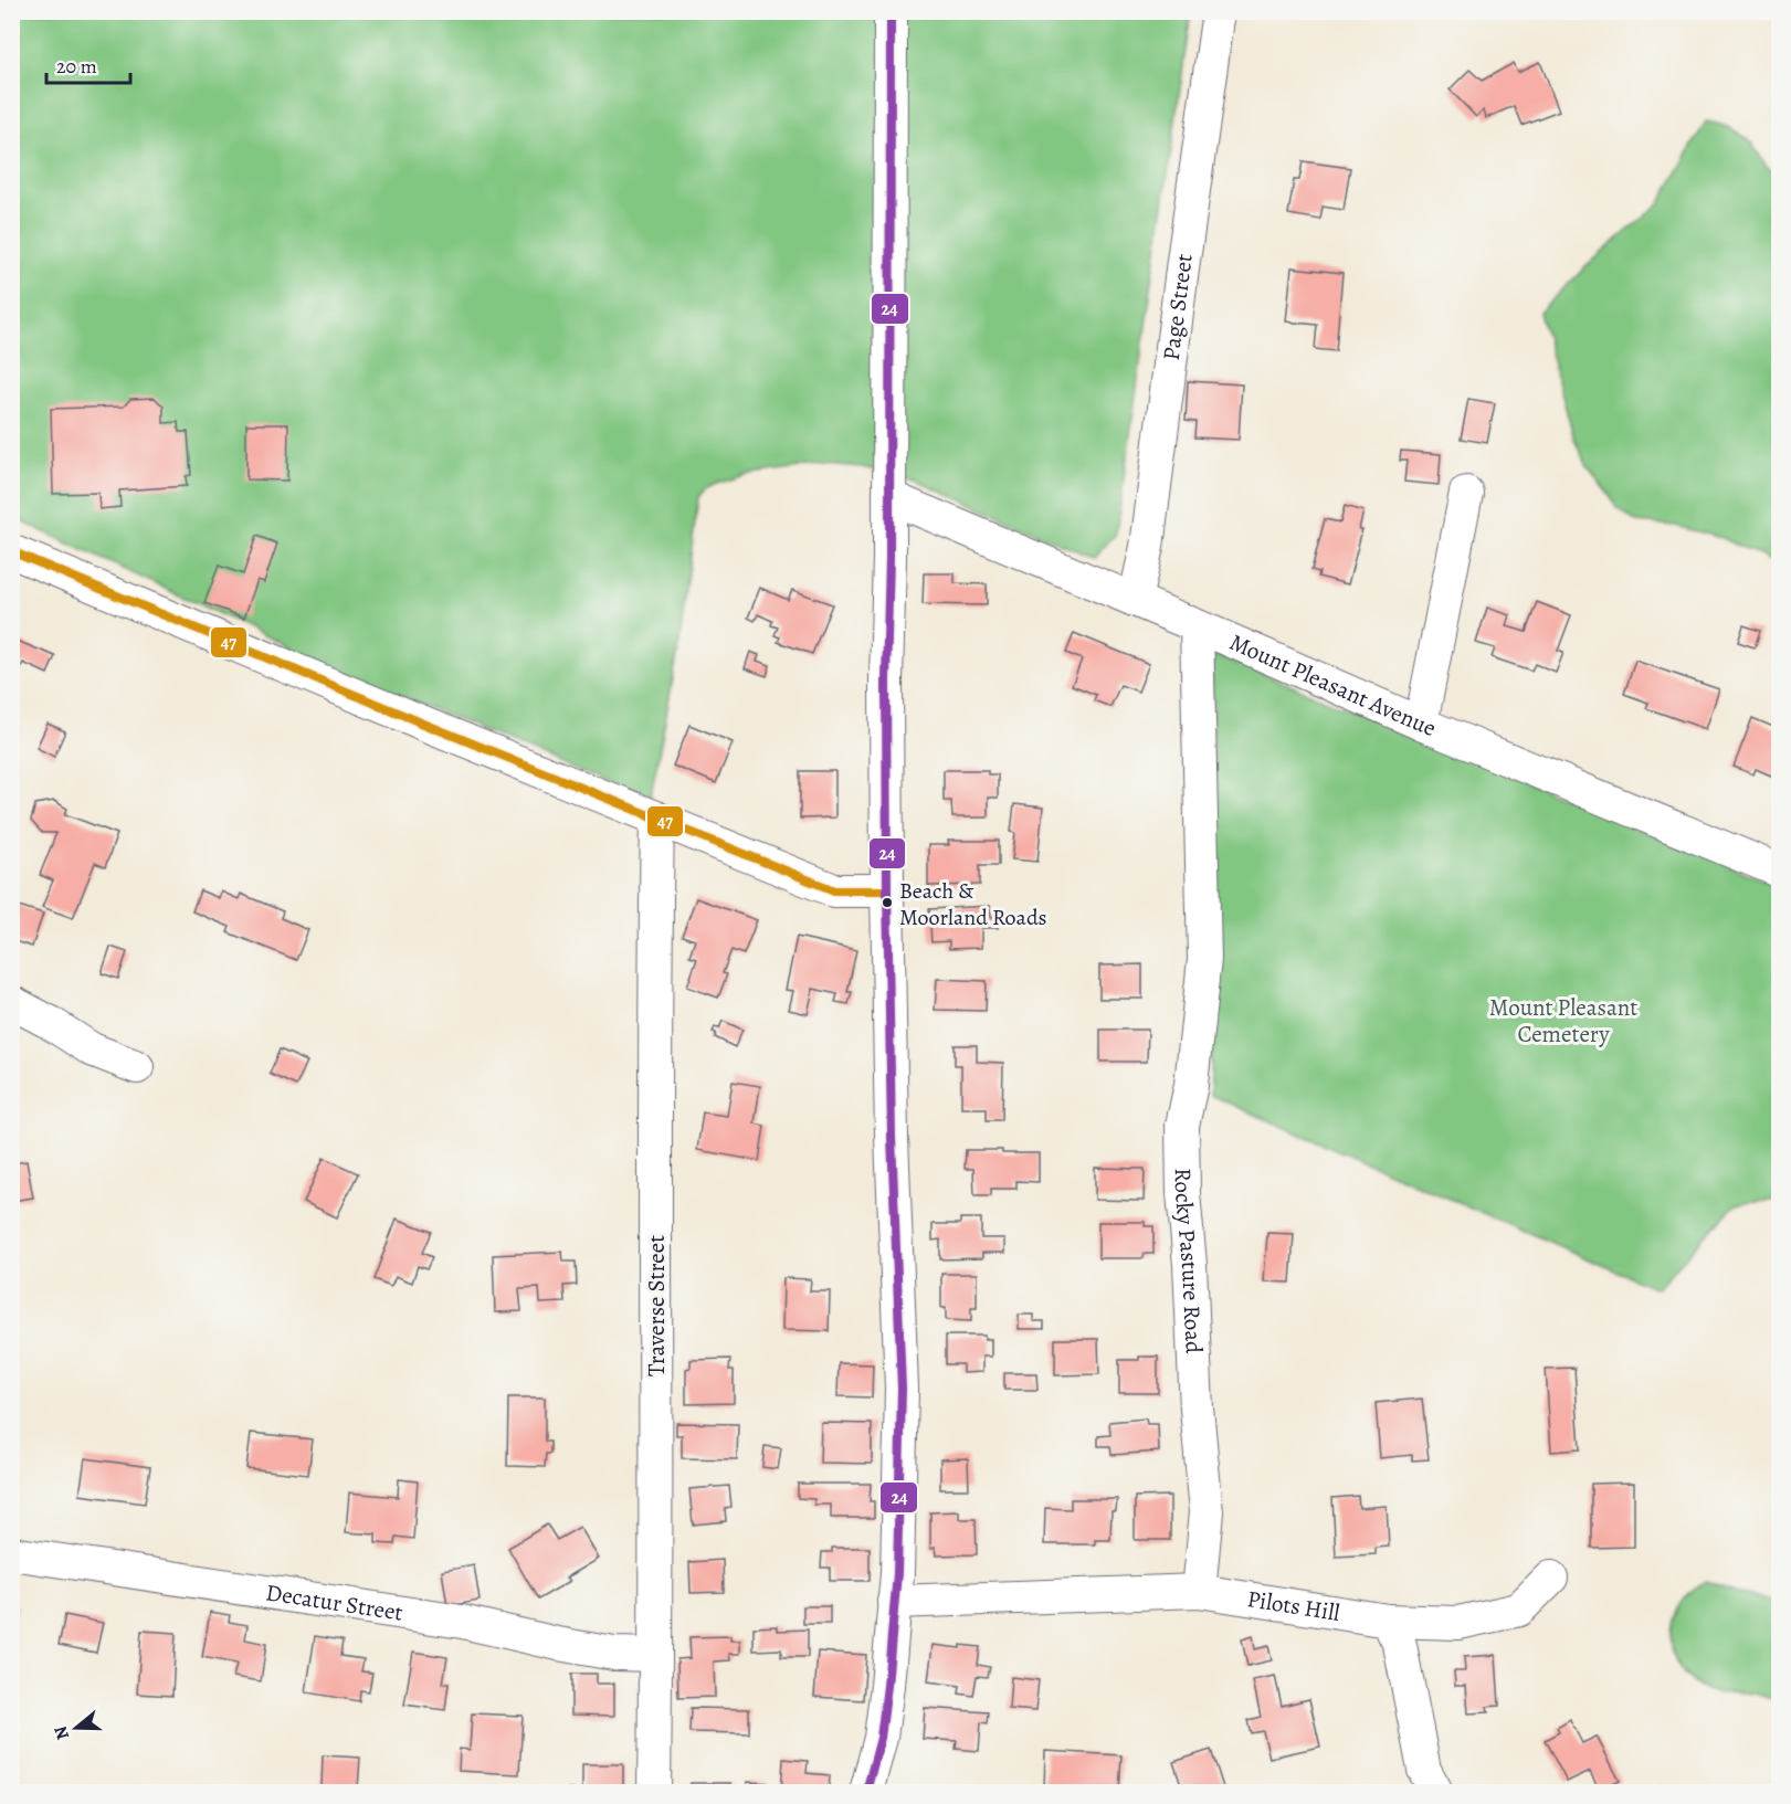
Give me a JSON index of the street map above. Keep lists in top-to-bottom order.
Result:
{
  "streets": {
    "street": [
      "Page Street",
      "Mount Pleasant Avenue",
      "Rocky Pasture Road",
      "Traverse Street",
      "Decatur Street",
      "Pilots Hill"
    ]
  },
  "crossings": [
    ["Page Street", "Mount Pleasant Avenue"],
    ["Mount Pleasant Avenue", "Rocky Pasture Road"],
    ["Rocky Pasture Road", "Pilots Hill"],
    ["Traverse Street", "Decatur Street"]
  ],
  "parks": ["Mount Pleasant Cemetery"],
  "places": ["Beach & Moorland Roads"],
  "lines": ["transit line 24", "transit line 47"],
  "scale_bar": "20 m",
  "north": "left"
}
